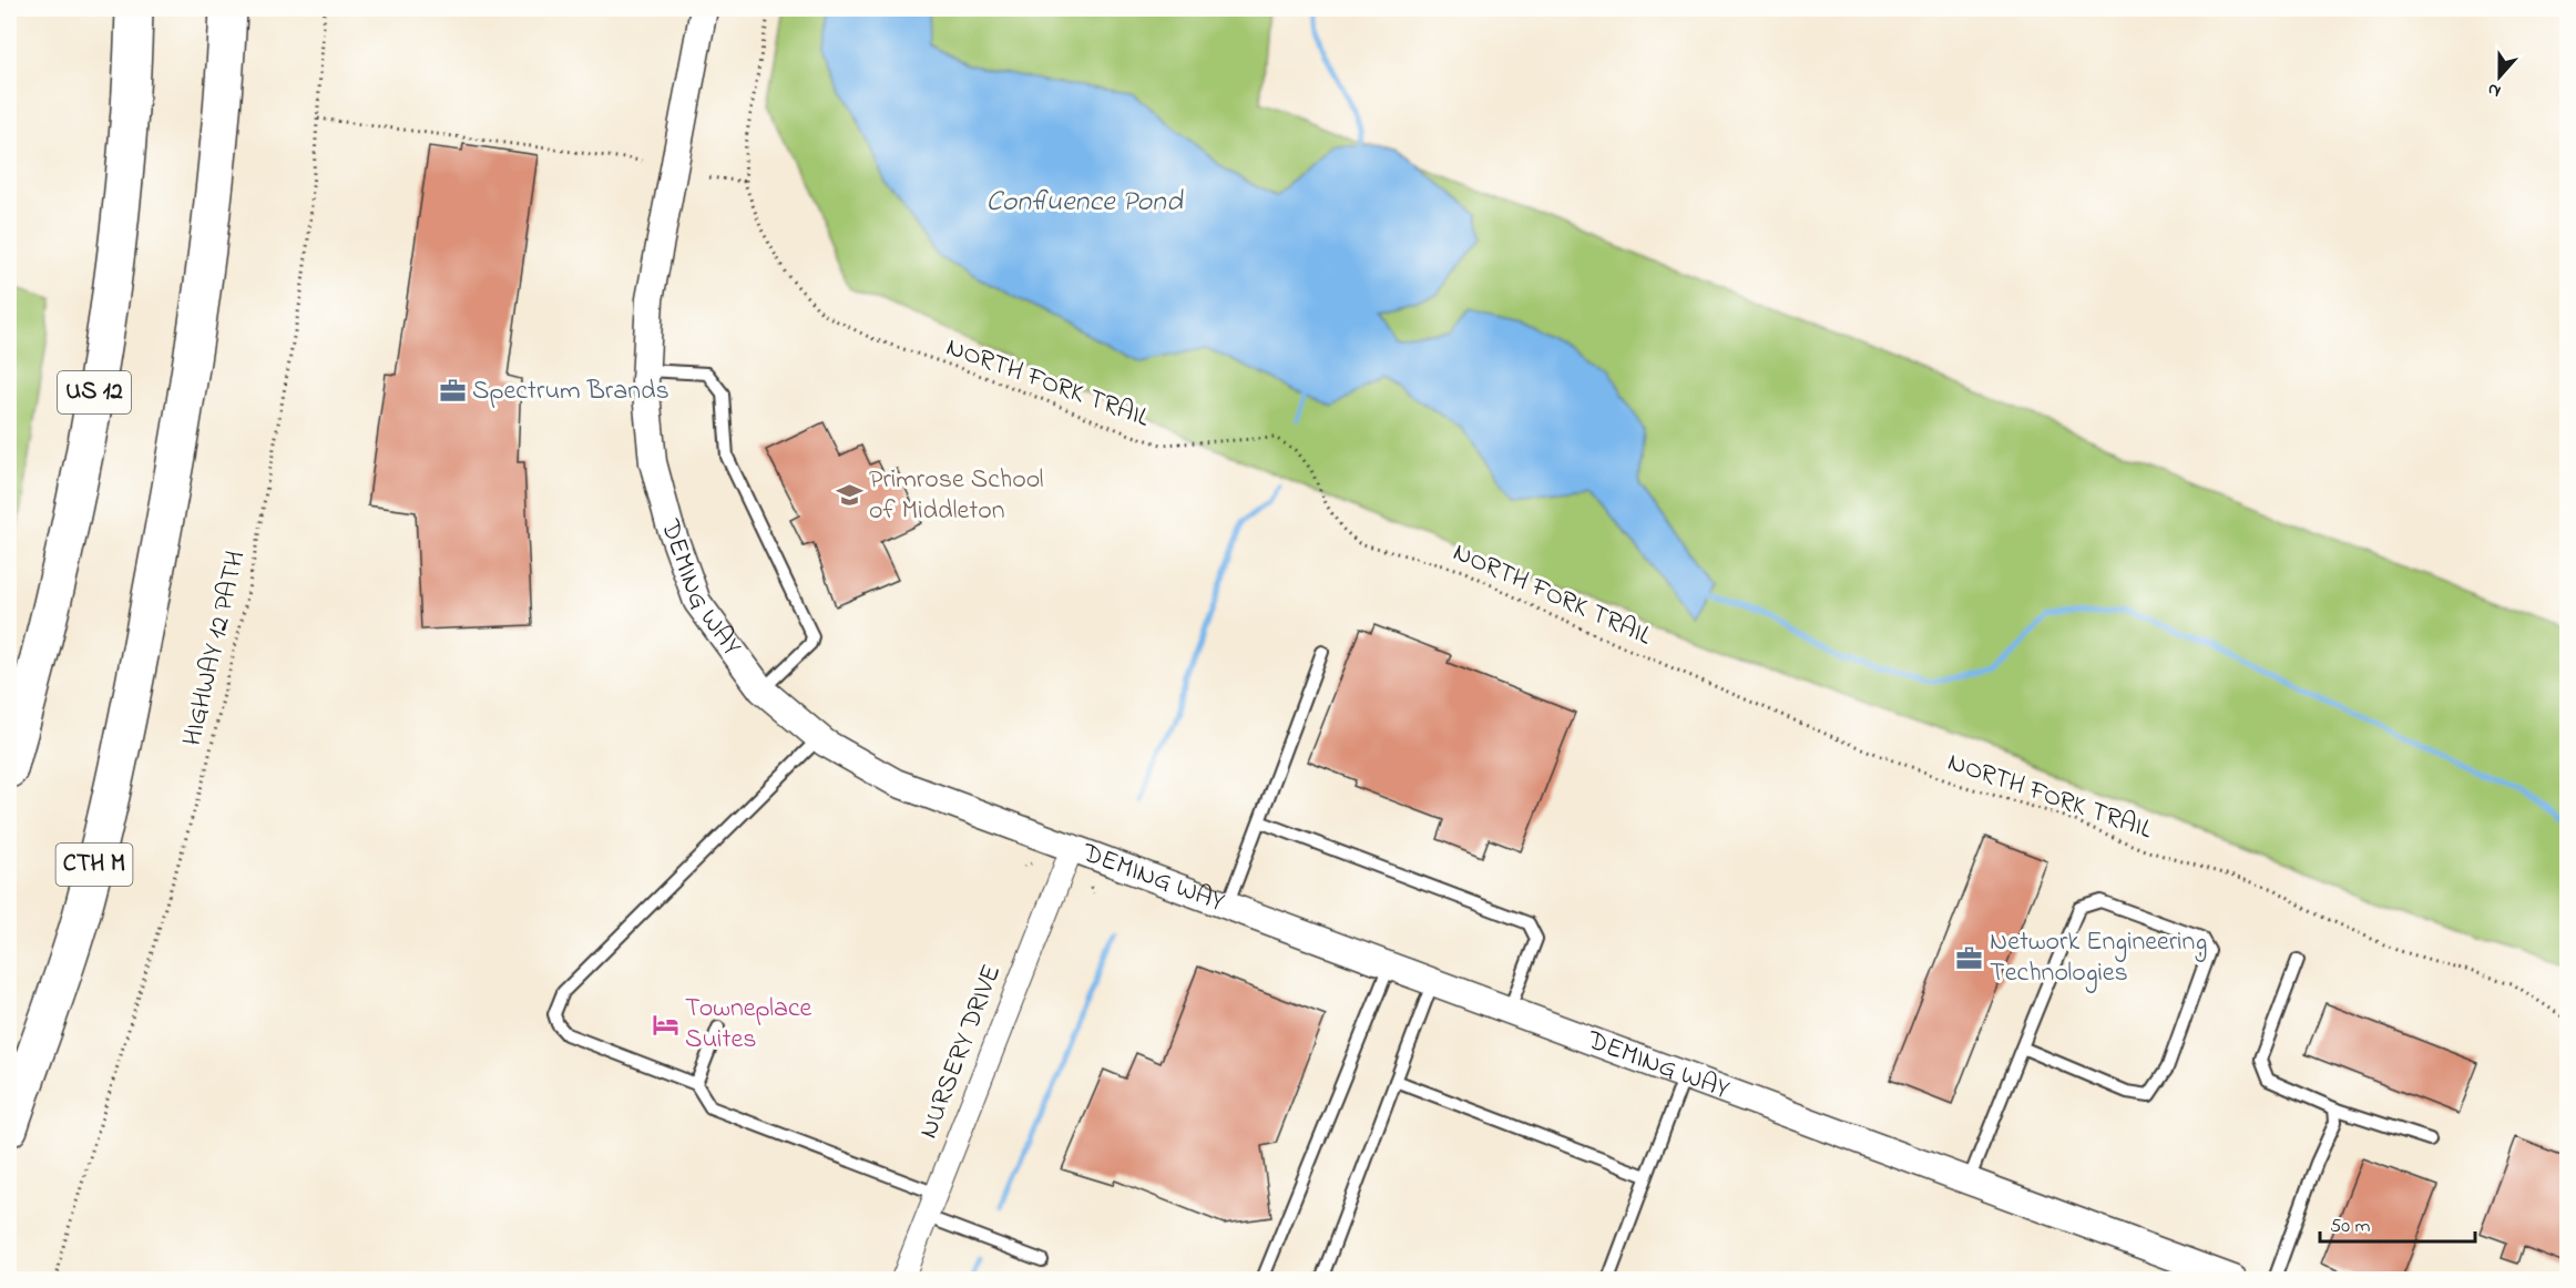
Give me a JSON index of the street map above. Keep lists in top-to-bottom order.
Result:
{
  "streets": {
    "highway": ["US 12", "CTH M"],
    "street": ["DEMING WAY", "NURSERY DRIVE"],
    "path": ["NORTH FORK TRAIL", "HIGHWAY 12 PATH"]
  },
  "crossings": [
    ["DEMING WAY", "NURSERY DRIVE"]
  ],
  "water": ["Confluence Pond"],
  "places": {
    "office": ["Spectrum Brands", "Network Engineering Technologies"],
    "school or university": ["Primrose School of Middleton"],
    "hotel": ["Towneplace Suites"]
  },
  "scale_bar": "50 m",
  "north": "bottom"
}
